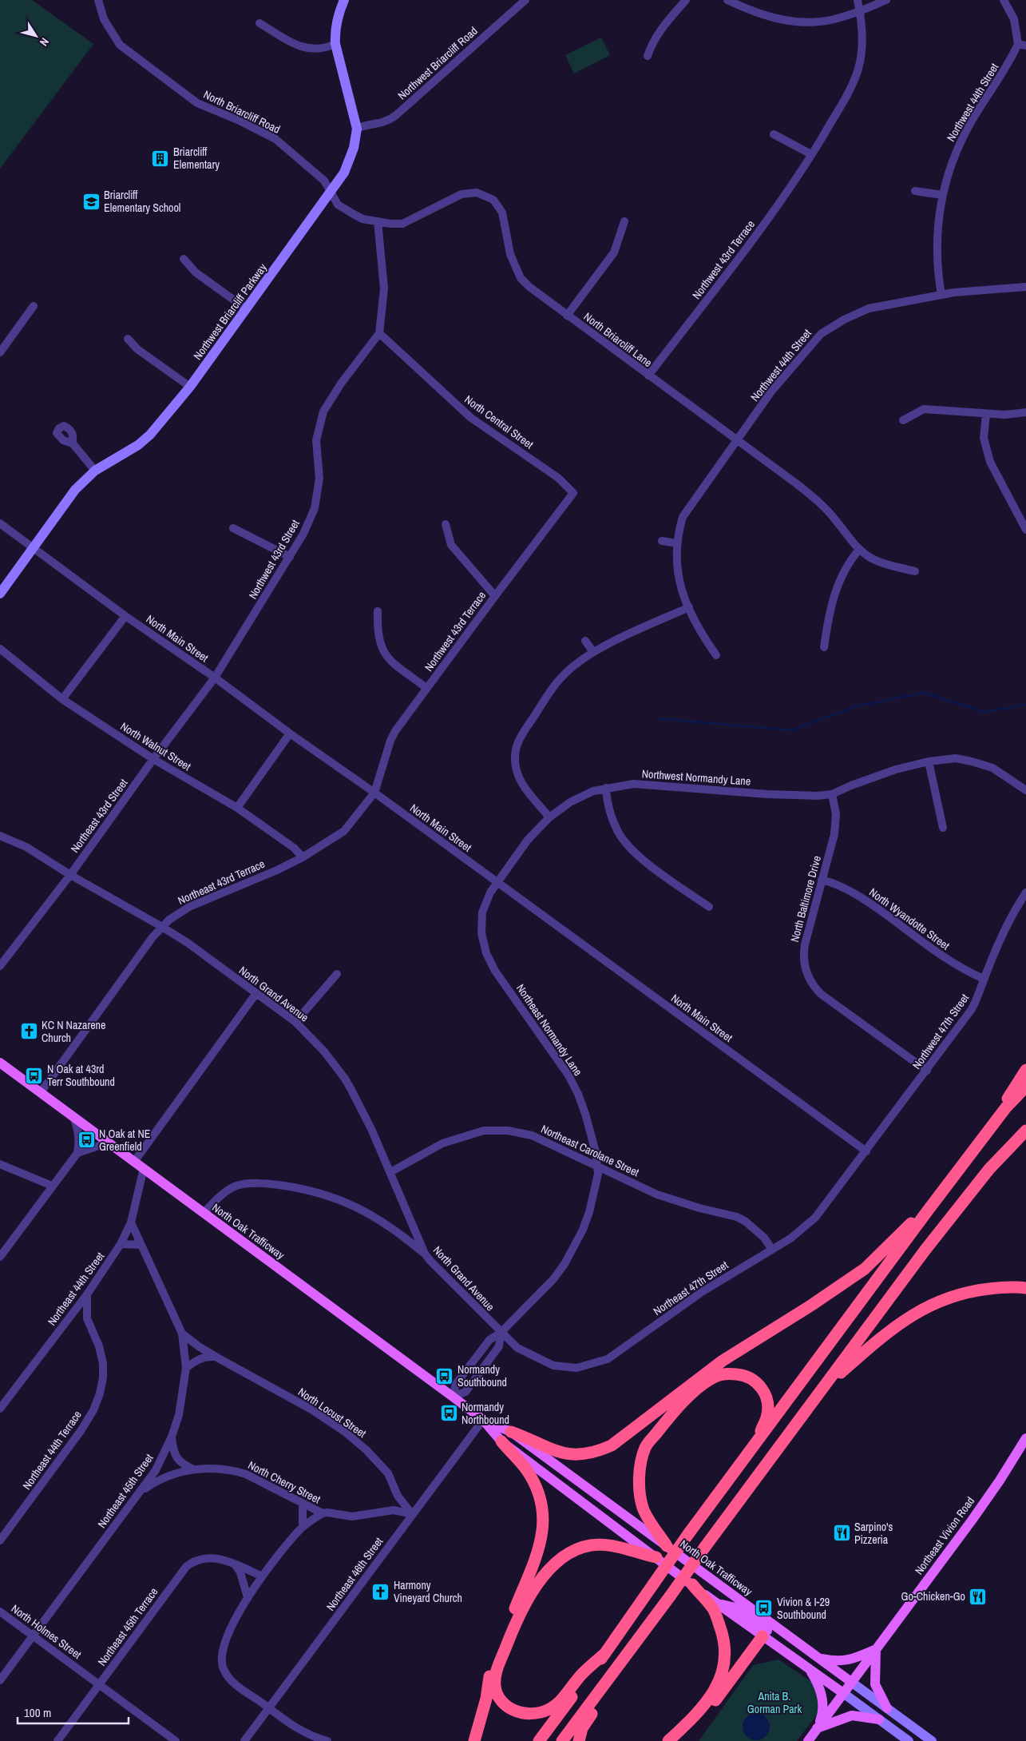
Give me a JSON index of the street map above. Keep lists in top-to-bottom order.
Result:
{
  "streets": {
    "main road": ["Northwest Briarcliff Parkway", "North Oak Trafficway", "Northeast Vivion Road"],
    "street": [
      "Northwest Briarcliff Road",
      "Northwest 44th Street",
      "North Briarcliff Road",
      "Northwest 43rd Terrace",
      "North Briarcliff Lane",
      "North Central Street",
      "Northwest 43rd Street",
      "North Main Street",
      "North Walnut Street",
      "Northwest Normandy Lane",
      "Northeast 43rd Street",
      "Northeast 43rd Terrace",
      "North Baltimore Drive",
      "North Wyandotte Street",
      "North Grand Avenue",
      "Northeast Normandy Lane",
      "Northwest 47th Street",
      "Northeast Carolane Street",
      "Northeast 47th Street",
      "Northeast 44th Street",
      "North Locust Street",
      "Northeast 44th Terrace",
      "North Cherry Street",
      "Northeast 45th Street",
      "Northeast 46th Street",
      "Northeast 45th Terrace",
      "North Holmes Street"
    ]
  },
  "crossings": [
    ["Northwest Briarcliff Road", "Northwest Briarcliff Parkway"],
    ["Northwest 44th Street", "North Briarcliff Lane"],
    ["North Briarcliff Road", "Northwest Briarcliff Parkway"],
    ["North Briarcliff Road", "North Briarcliff Lane"],
    ["Northwest 43rd Terrace", "North Briarcliff Lane"],
    ["Northwest 43rd Terrace", "North Central Street"],
    ["Northwest 43rd Terrace", "North Main Street"],
    ["Northwest 43rd Terrace", "Northeast 43rd Terrace"],
    ["Northwest Briarcliff Parkway", "North Briarcliff Lane"],
    ["Northwest Briarcliff Parkway", "North Main Street"],
    ["North Central Street", "Northwest 43rd Street"],
    ["Northwest 43rd Street", "North Main Street"],
    ["Northwest 43rd Street", "Northeast 43rd Street"],
    ["North Main Street", "Northwest Normandy Lane"],
    ["North Main Street", "Northeast 43rd Street"],
    ["North Main Street", "Northeast 43rd Terrace"],
    ["North Main Street", "Northeast Normandy Lane"],
    ["North Main Street", "Northwest 47th Street"],
    ["North Main Street", "Northeast 47th Street"],
    ["North Walnut Street", "Northeast 43rd Street"],
    ["North Walnut Street", "Northeast 43rd Terrace"],
    ["Northwest Normandy Lane", "North Baltimore Drive"],
    ["Northwest Normandy Lane", "Northeast Normandy Lane"],
    ["Northeast 43rd Street", "North Grand Avenue"],
    ["Northeast 43rd Terrace", "North Grand Avenue"],
    ["Northeast 43rd Terrace", "North Oak Trafficway"],
    ["North Baltimore Drive", "North Wyandotte Street"],
    ["North Baltimore Drive", "Northwest 47th Street"],
    ["North Wyandotte Street", "Northwest 47th Street"],
    ["North Grand Avenue", "Northeast Normandy Lane"],
    ["North Grand Avenue", "Northeast Carolane Street"],
    ["North Grand Avenue", "Northeast 47th Street"],
    ["Northeast Normandy Lane", "Northeast Carolane Street"],
    ["Northeast Normandy Lane", "North Oak Trafficway"],
    ["Northeast Normandy Lane", "Northeast 47th Street"],
    ["Northwest 47th Street", "Northeast 47th Street"],
    ["Northeast Carolane Street", "Northeast 47th Street"],
    ["North Oak Trafficway", "Northeast 44th Street"],
    ["North Oak Trafficway", "Northeast Vivion Road"],
    ["North Oak Trafficway", "Northeast 46th Street"],
    ["Northeast 44th Street", "Northeast 44th Terrace"],
    ["Northeast 44th Street", "Northeast 45th Street"],
    ["North Locust Street", "North Cherry Street"],
    ["North Locust Street", "Northeast 45th Street"],
    ["North Locust Street", "Northeast 46th Street"],
    ["North Cherry Street", "Northeast 45th Street"],
    ["North Cherry Street", "Northeast 46th Street"],
    ["Northeast 45th Street", "North Holmes Street"],
    ["Northeast 45th Terrace", "North Holmes Street"]
  ],
  "parks": ["Anita B. Gorman Park"],
  "places": {
    "building": ["Briarcliff Elementary"],
    "school or university": ["Briarcliff Elementary School"],
    "church": ["KC N Nazarene Church", "Harmony Vineyard Church"],
    "bus stop": [
      "N Oak at 43rd Terr Southbound",
      "N Oak at NE Greenfield",
      "Normandy Southbound",
      "Normandy Northbound",
      "Vivion & I-29 Southbound"
    ],
    "restaurant": ["Sarpino's Pizzeria", "Go-Chicken-Go"]
  },
  "scale_bar": "100 m",
  "north": "bottom right"
}
